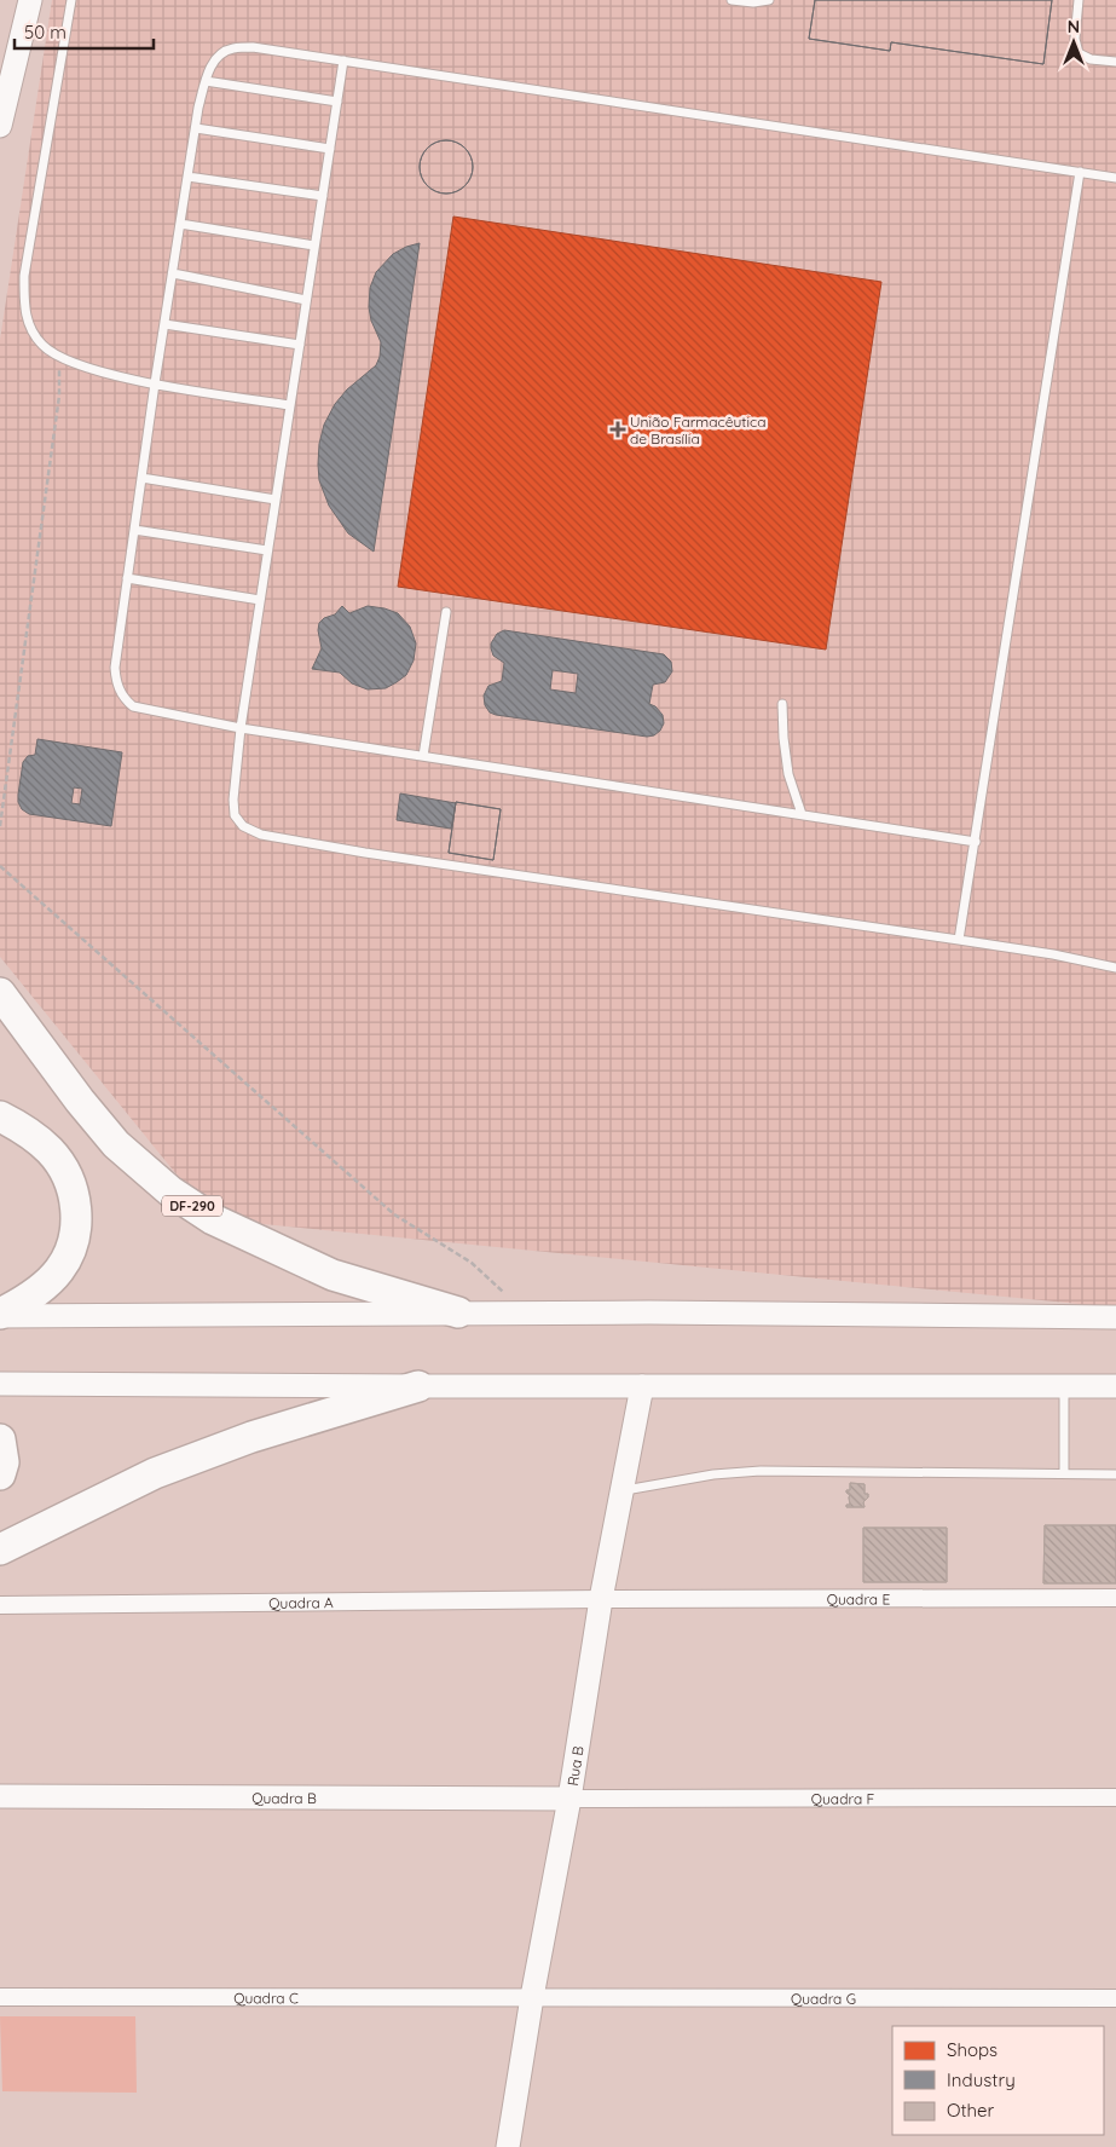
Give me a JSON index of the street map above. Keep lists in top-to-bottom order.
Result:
{
  "streets": {
    "highway": ["DF-290"],
    "main road": ["Rua B", "Quadra B"],
    "street": [
      "Quadra E",
      "Quadra A",
      "Quadra F",
      "Quadra C",
      "Quadra G"
    ]
  },
  "crossings": [
    ["Quadra E", "Quadra A"],
    ["Quadra E", "Rua B"],
    ["Quadra A", "Rua B"],
    ["Rua B", "Quadra B"],
    ["Rua B", "Quadra F"],
    ["Rua B", "Quadra C"],
    ["Rua B", "Quadra G"],
    ["Quadra B", "Quadra F"],
    ["Quadra C", "Quadra G"]
  ],
  "places": {
    "health": ["União Farmacêutica de Brasília"]
  },
  "legend": ["Shops", "Industry", "Other"],
  "scale_bar": "50 m",
  "north": "top"
}
